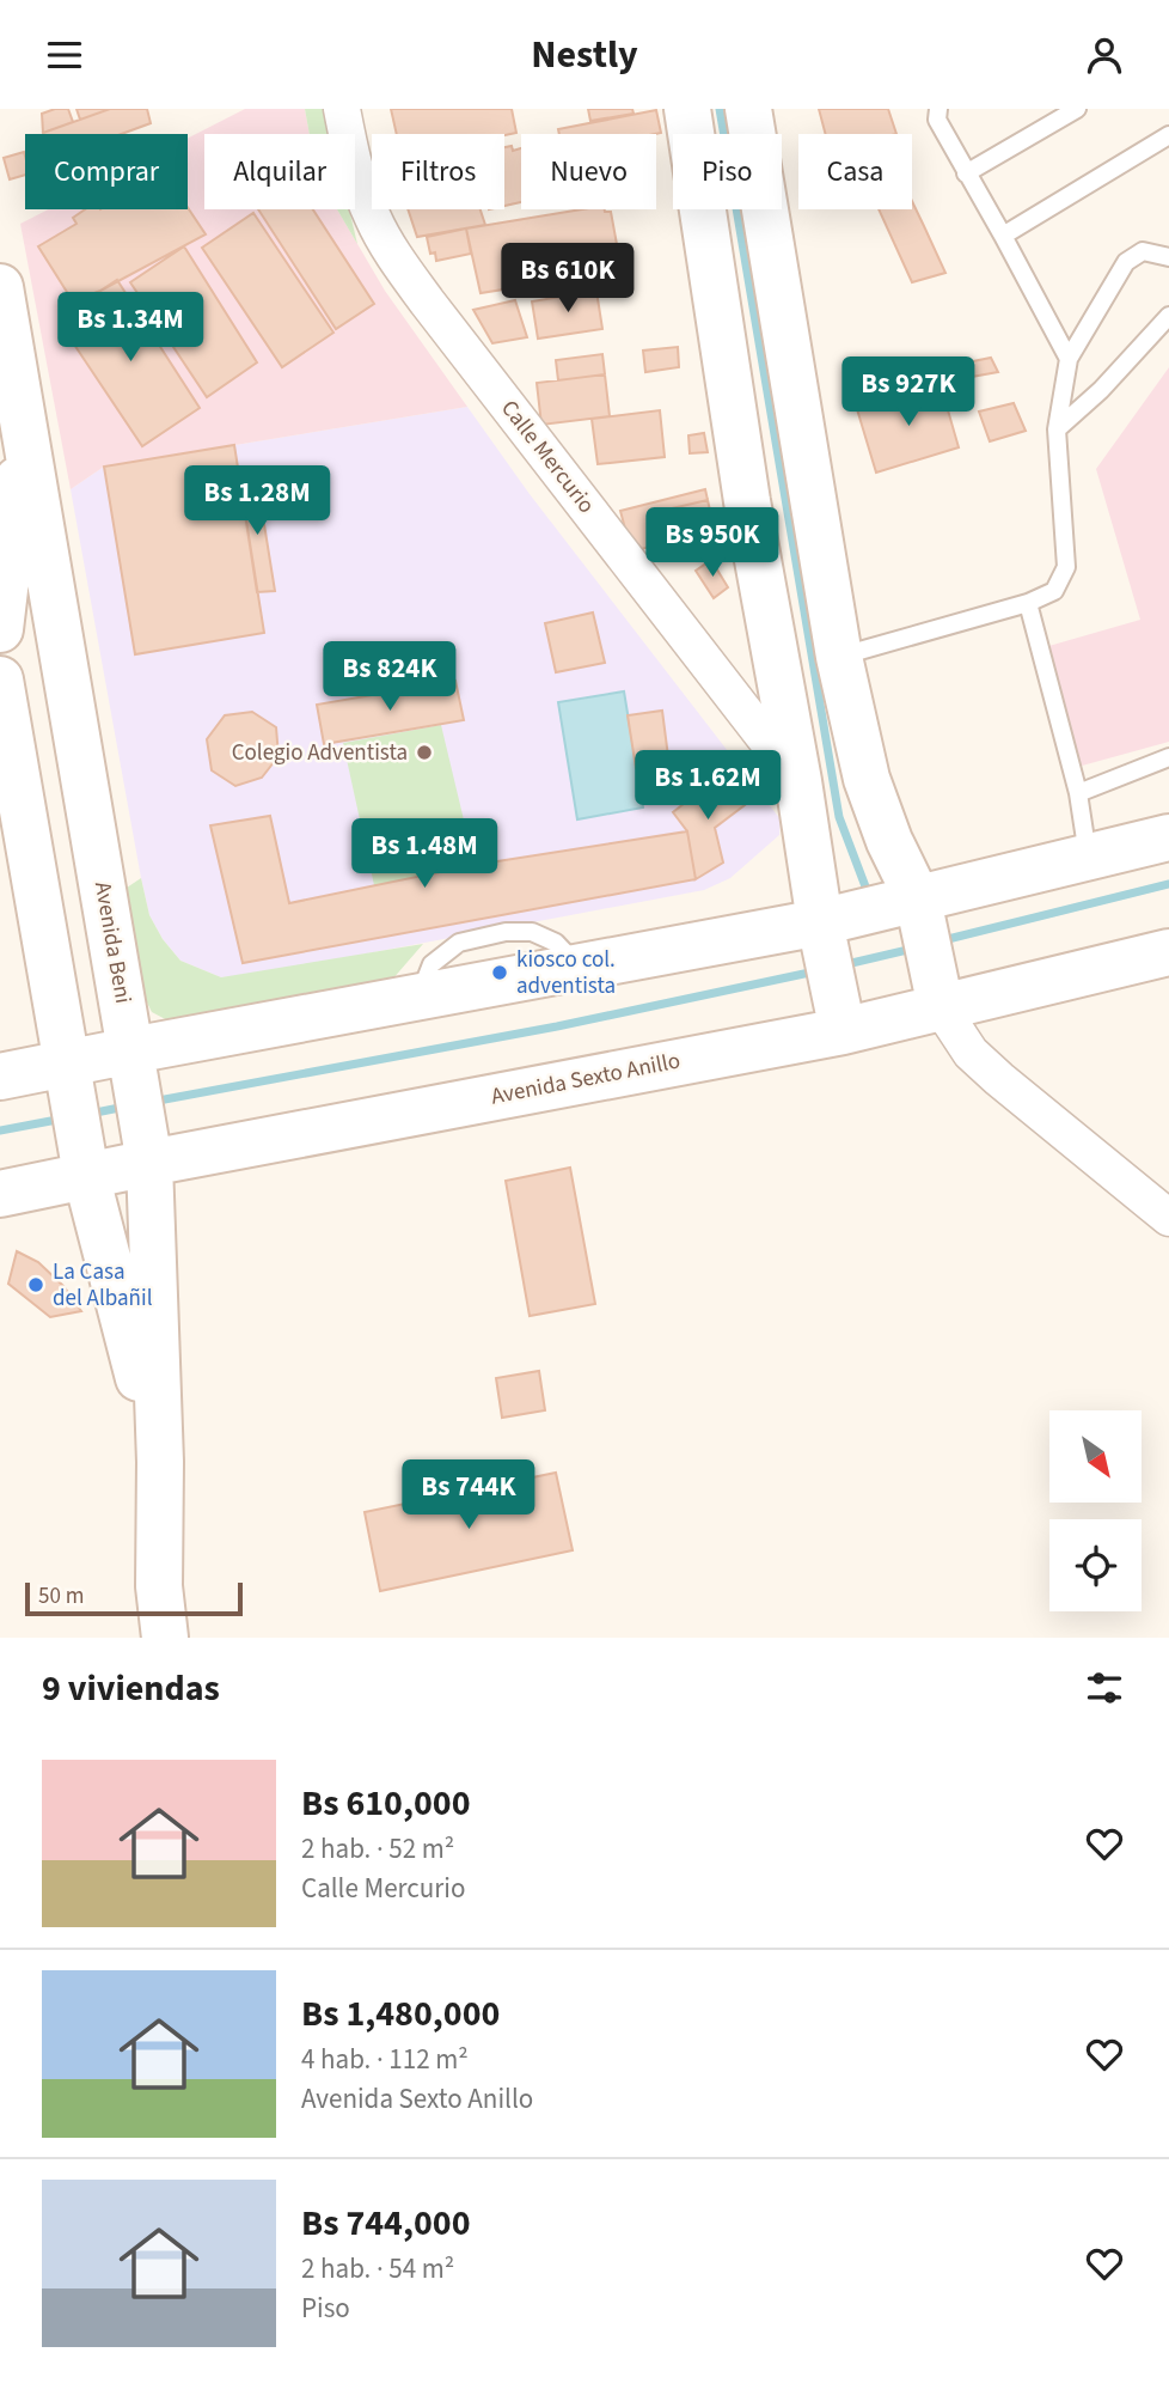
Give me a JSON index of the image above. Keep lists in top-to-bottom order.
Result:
{
  "streets": {
    "street": ["Calle Mercurio", "Avenida Beni", "Avenida Sexto Anillo"]
  },
  "crossings": [
    ["Avenida Beni", "Avenida Sexto Anillo"]
  ],
  "places": ["Colegio Adventista", "kiosco col. adventista", "La Casa del Albañil"],
  "scale_bar": "50 m",
  "north": "bottom right",
  "page": {
    "header": "Nestly",
    "chip": [
      "Comprar",
      "Alquilar",
      "Filtros",
      "Nuevo",
      "Piso",
      "Casa"
    ],
    "price": [
      "Bs 610K",
      "Bs 1.34M",
      "Bs 927K",
      "Bs 1.28M",
      "Bs 950K",
      "Bs 824K",
      "Bs 1.62M",
      "Bs 1.48M",
      "Bs 744K"
    ],
    "scale": "50 m",
    "heading": "9 viviendas",
    "list": [
      {
        "name": "Bs 610,000",
        "note": "2 hab. · 52 m² · Calle Mercurio"
      },
      {
        "name": "Bs 1,480,000",
        "note": "4 hab. · 112 m² · Avenida Sexto Anillo"
      },
      {
        "name": "Bs 744,000",
        "note": "2 hab. · 54 m² · Piso"
      }
    ]
  }
}
